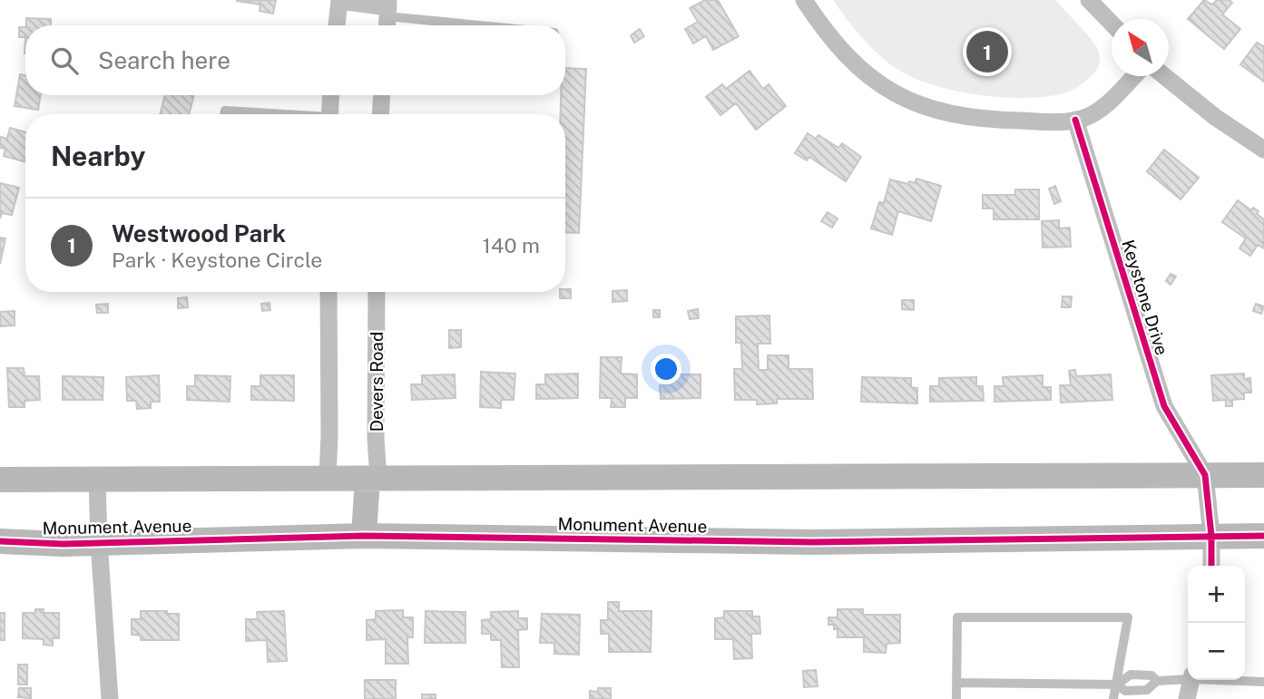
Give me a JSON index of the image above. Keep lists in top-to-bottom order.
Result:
{
  "streets": {
    "street": ["Keystone Drive", "Devers Road", "Monument Avenue"]
  },
  "north": "top left",
  "page": {
    "search": "Search here",
    "pins": "1",
    "heading": "Nearby",
    "list": [
      {
        "mark": "1",
        "name": "Westwood Park",
        "note": "Park · Keystone Circle",
        "value": "140 m"
      }
    ],
    "map_buttons": ["+", "−"]
  }
}
